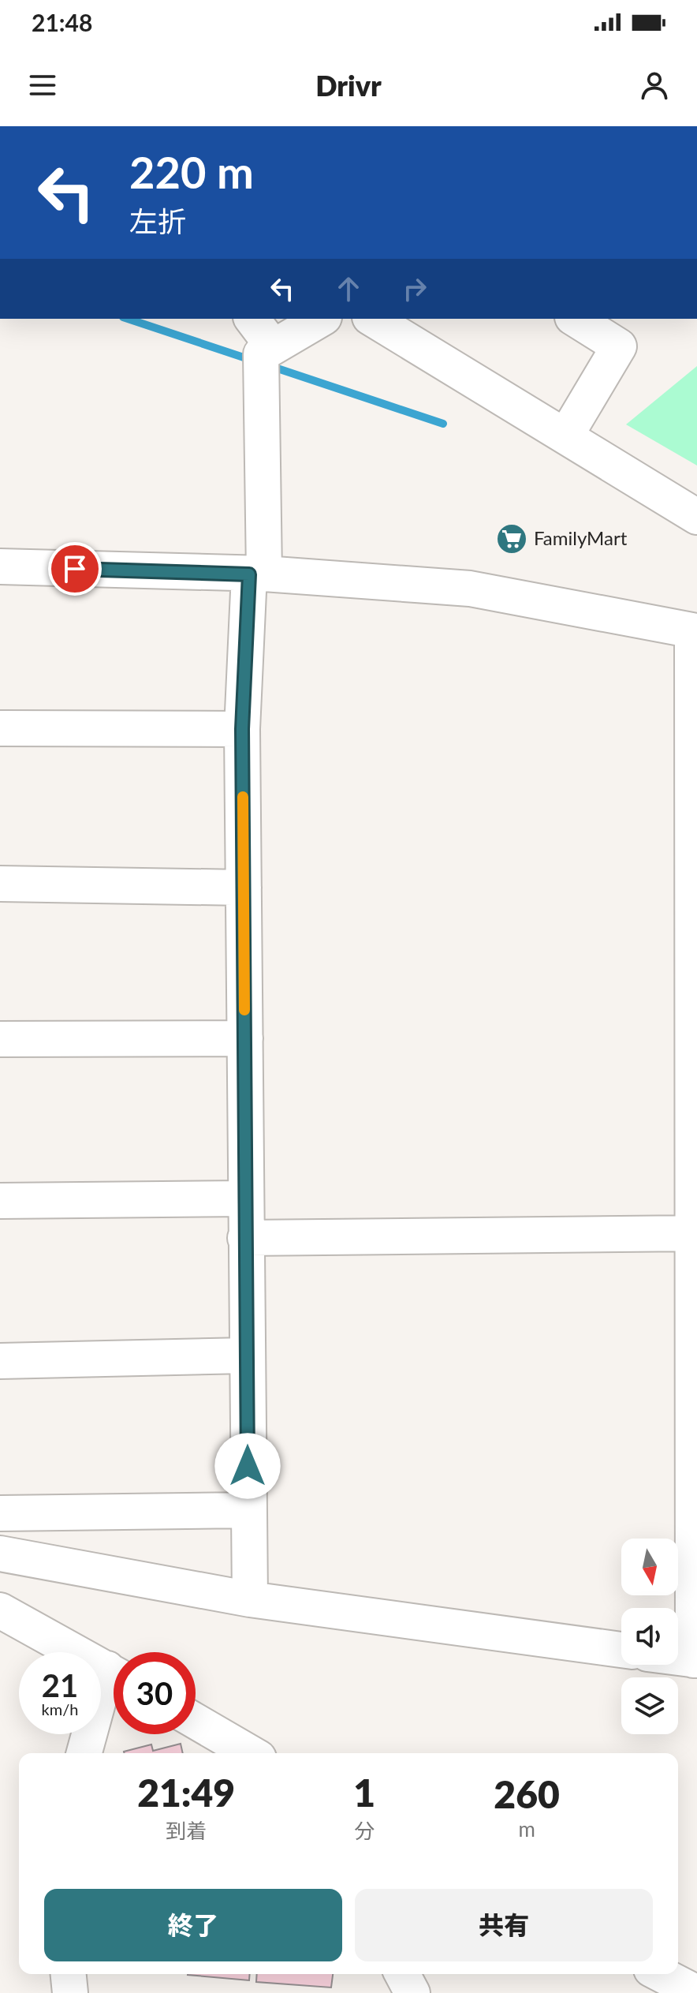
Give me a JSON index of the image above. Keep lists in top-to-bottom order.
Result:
{
  "places": {
    "supermarket": ["FamilyMart"]
  },
  "north": "bottom",
  "page": {
    "status": "21:48",
    "header": "Drivr",
    "turn": ["220 m", "左折"],
    "speed": "21 km/h",
    "limit": "30",
    "eta": [
      "21:49",
      "到着",
      "1",
      "分",
      "260",
      "m"
    ],
    "buttons": ["終了", "共有"]
  }
}
